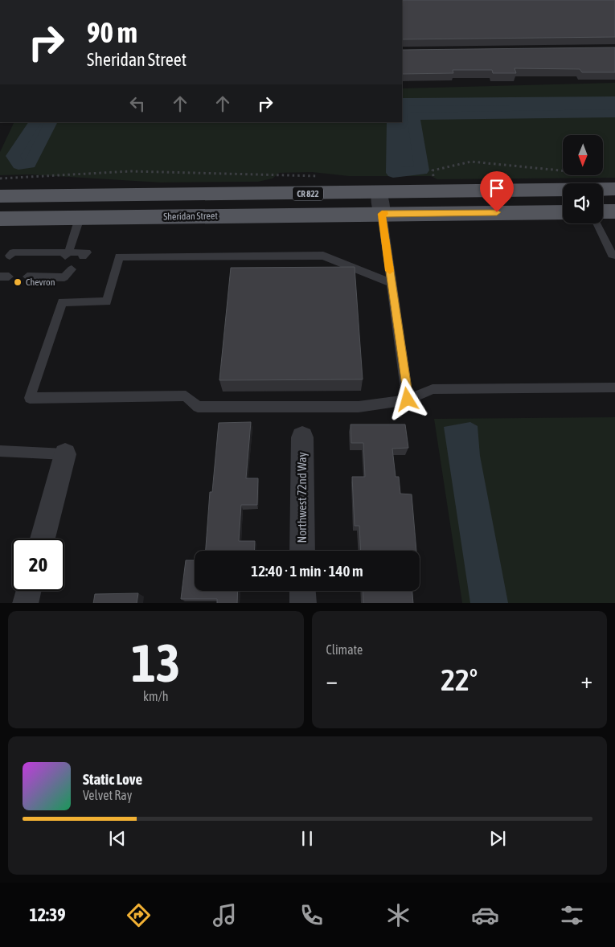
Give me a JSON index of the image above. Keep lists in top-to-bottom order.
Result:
{
  "streets": {
    "main road": ["CR 822", "Sheridan Street"],
    "street": ["Northwest 72nd Way"]
  },
  "places": ["Chevron"],
  "north": "bottom",
  "page": {
    "turn": ["90 m", "Sheridan Street"],
    "limit": "20",
    "trip": "12:40 · 1 min · 140 m",
    "tile": [
      ["13", "km/h"],
      "Climate"
    ],
    "heat": ["−", "22°", "+"],
    "song": ["Static Love", "Velvet Ray"],
    "tabs": "12:39"
  }
}
